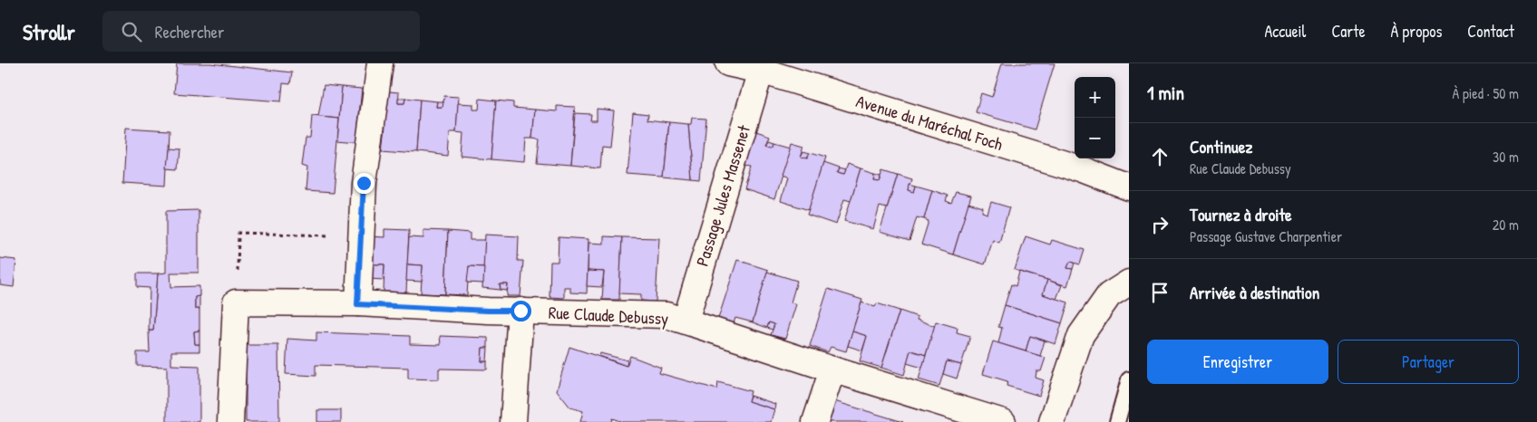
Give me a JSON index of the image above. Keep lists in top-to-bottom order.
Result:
{
  "streets": {
    "street": ["Avenue du Maréchal Foch", "Passage Jules Massenet", "Rue Claude Debussy"]
  },
  "crossings": [
    ["Avenue du Maréchal Foch", "Passage Jules Massenet"],
    ["Passage Jules Massenet", "Rue Claude Debussy"]
  ],
  "page": {
    "header": "Strollr",
    "search": "Rechercher",
    "nav": [
      "Accueil",
      "Carte",
      "À propos",
      "Contact"
    ],
    "heading": ["1 min", "À pied · 50 m"],
    "map_buttons": ["+", "−"],
    "list": [
      ["Continuez", "Rue Claude Debussy", "30 m"],
      ["Tournez à droite", "Passage Gustave Charpentier", "20 m"],
      "Arrivée à destination"
    ],
    "buttons": ["Enregistrer", "Partager"]
  }
}
